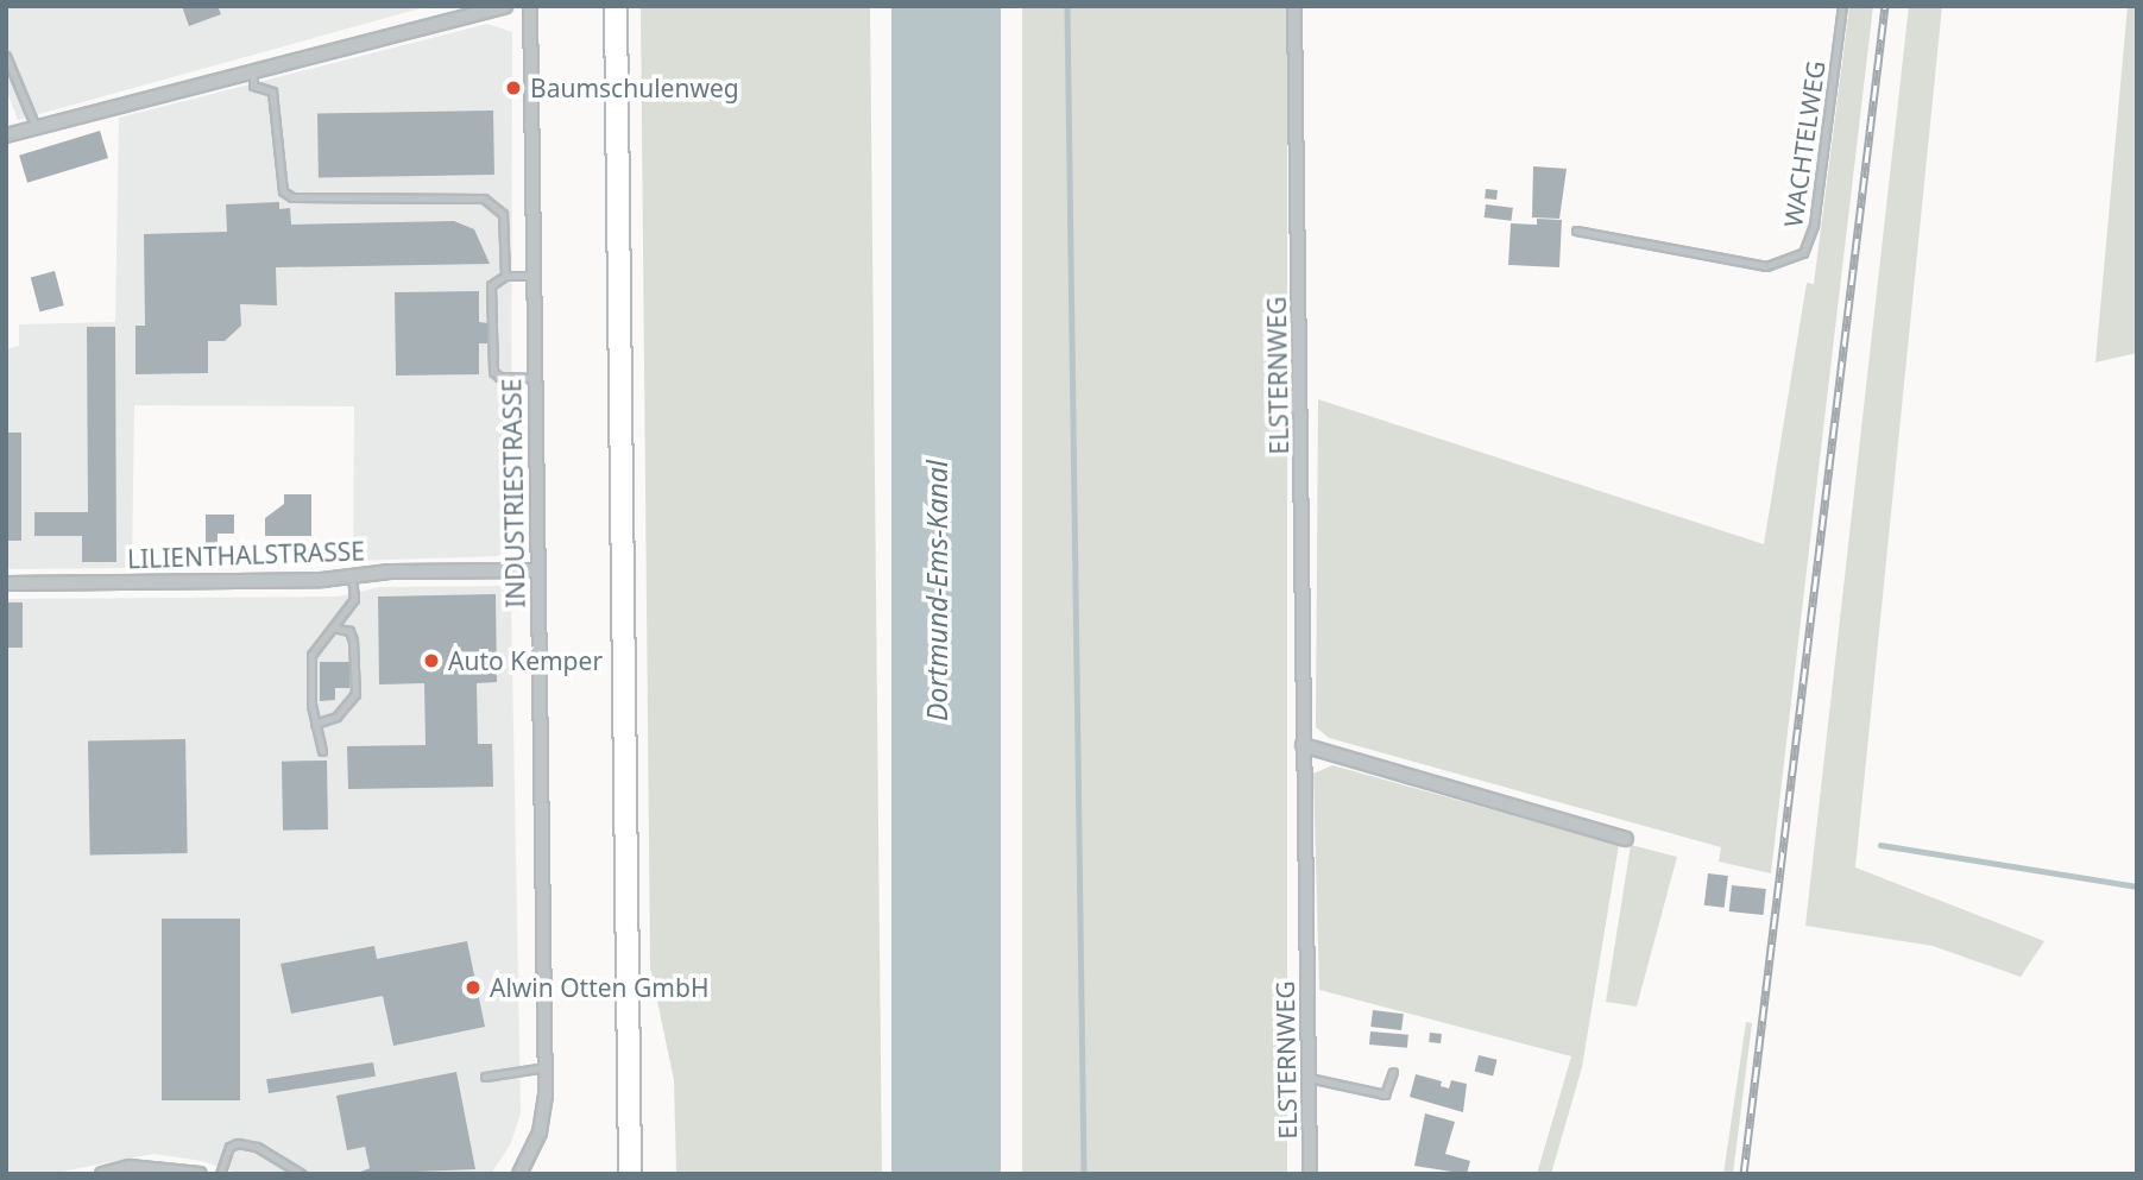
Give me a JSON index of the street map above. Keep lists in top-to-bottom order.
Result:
{
  "streets": {
    "street": ["ELSTERNWEG", "INDUSTRIESTRASSE", "LILIENTHALSTRASSE"],
    "lane": ["WACHTELWEG"]
  },
  "crossings": [
    ["INDUSTRIESTRASSE", "LILIENTHALSTRASSE"]
  ],
  "water": ["Dortmund-Ems-Kanal"],
  "places": ["Baumschulenweg", "Auto Kemper", "Alwin Otten GmbH"]
}
